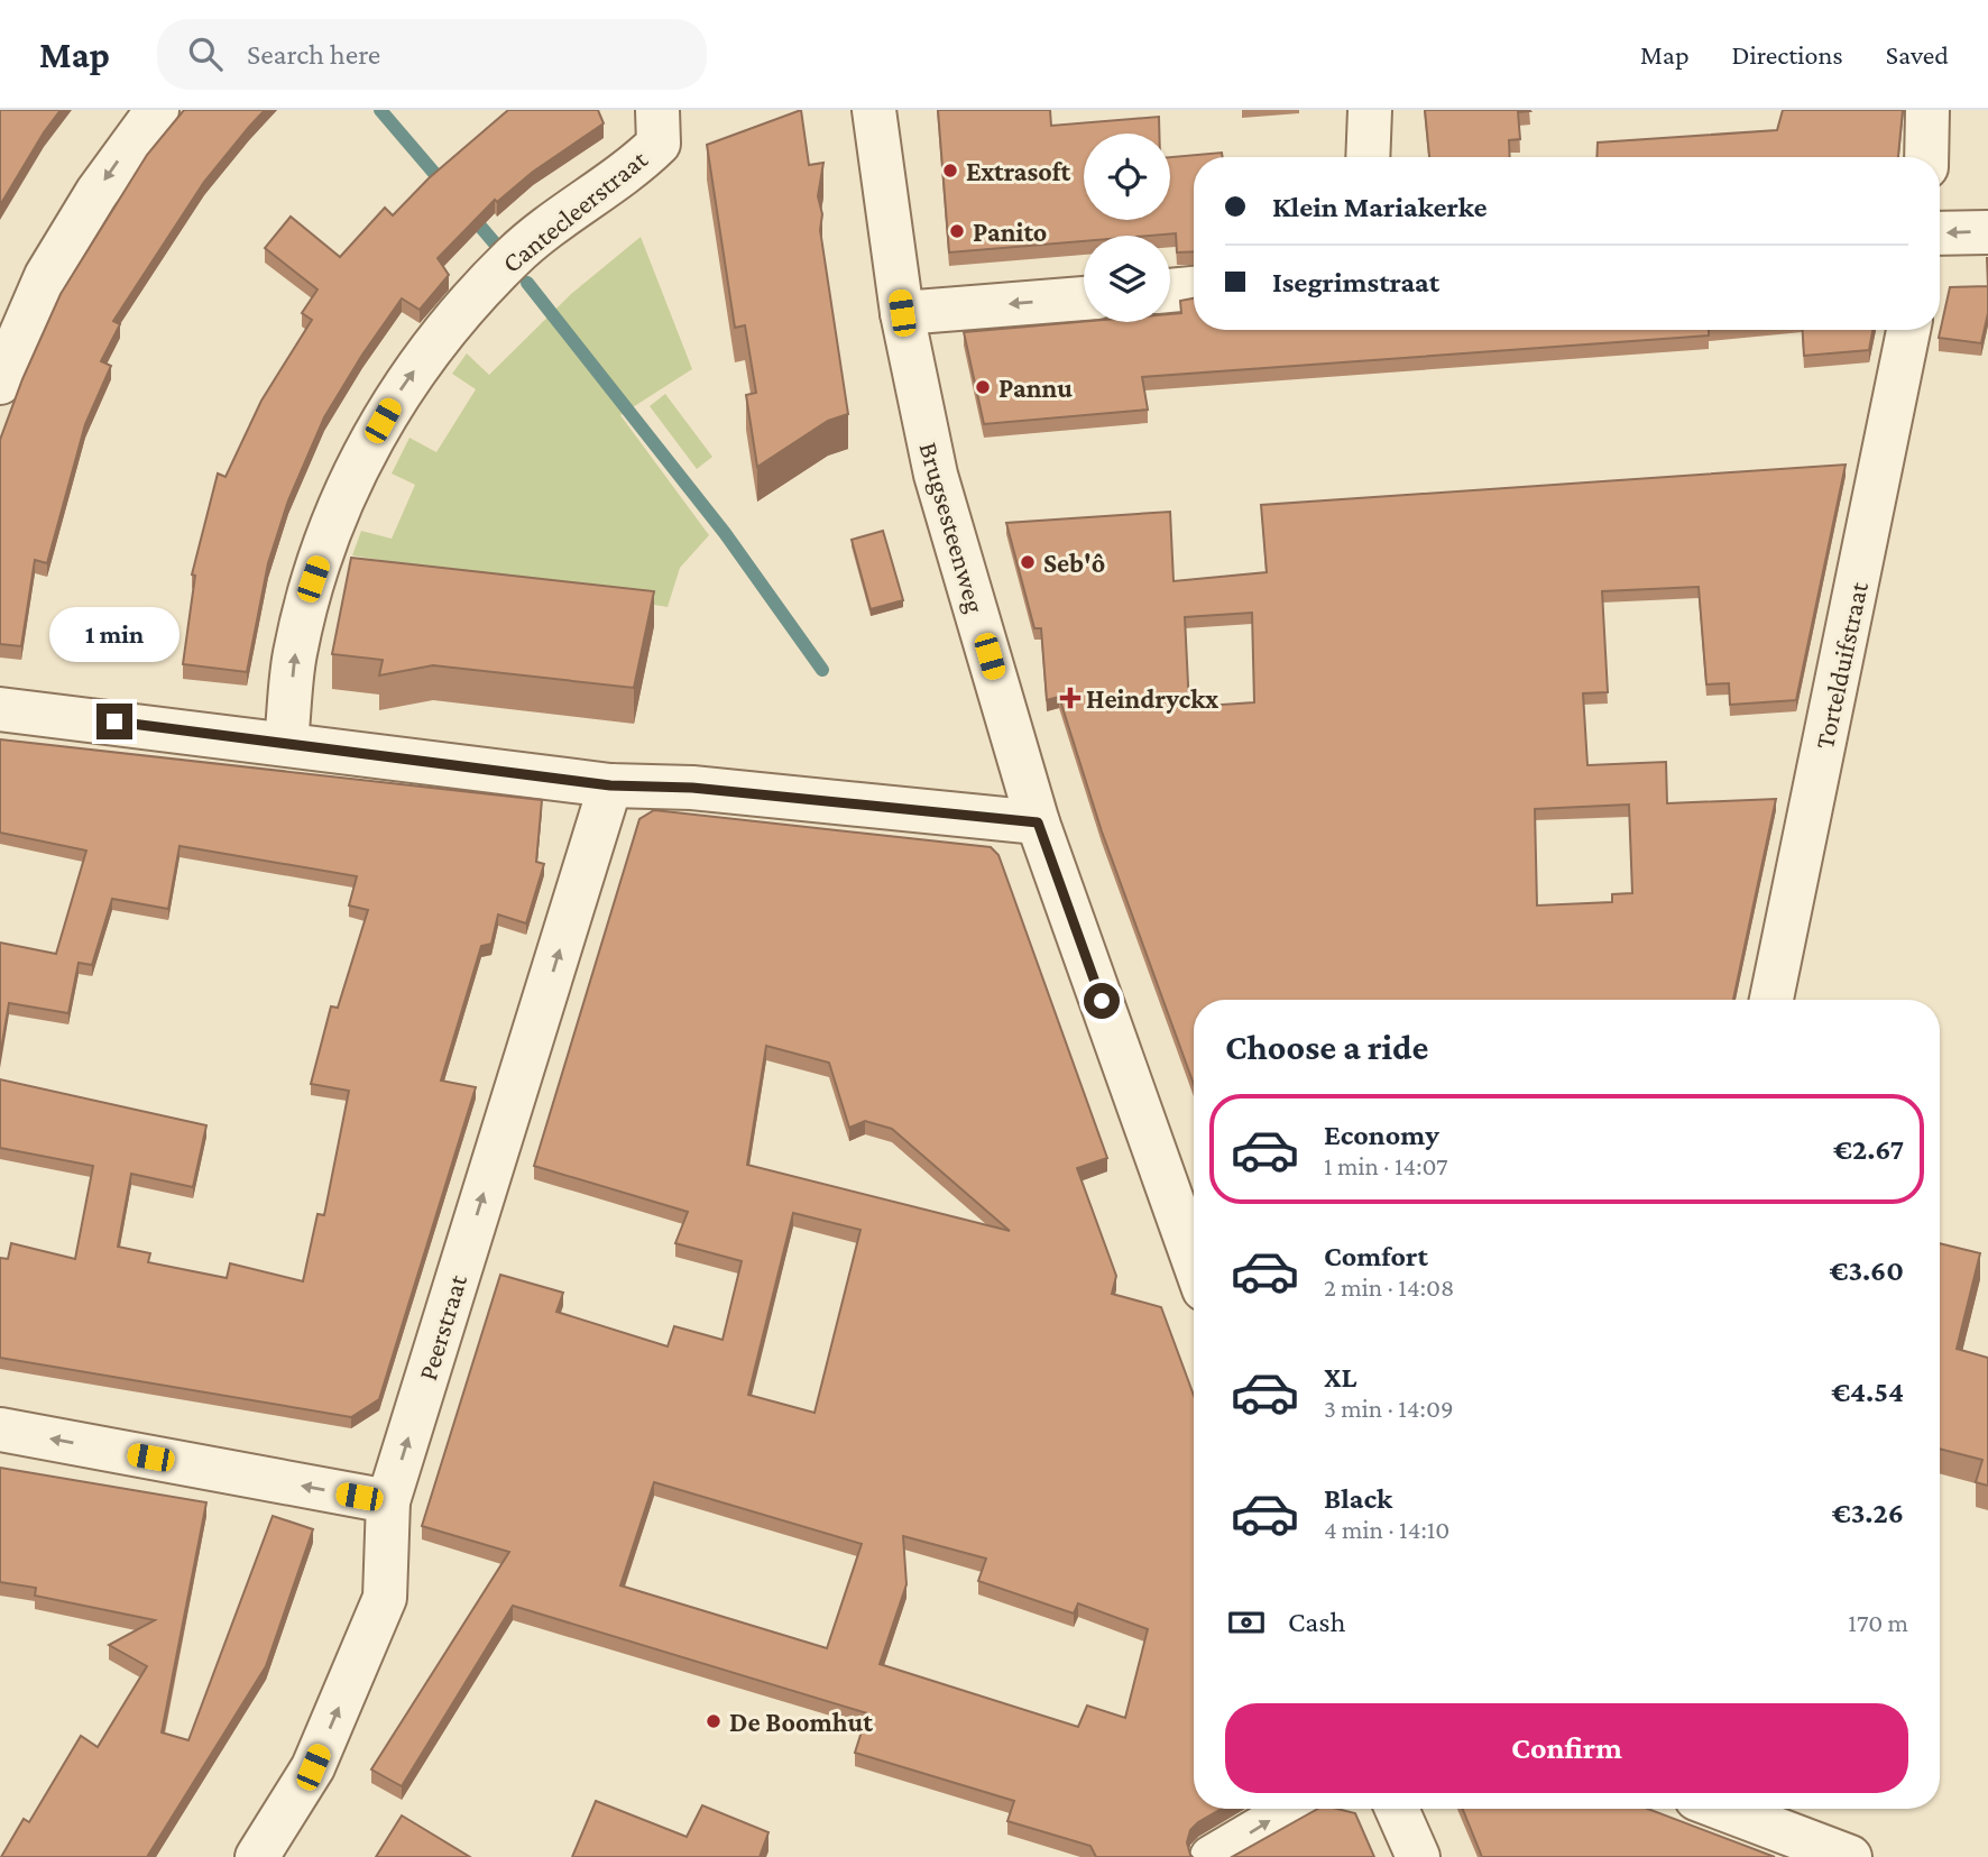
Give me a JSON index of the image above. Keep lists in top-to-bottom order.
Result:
{
  "streets": {
    "street": [
      "Cantecleerstraat",
      "Brugsesteenweg",
      "Tortelduifstraat",
      "Peerstraat"
    ]
  },
  "one_way": ["Peerstraat"],
  "places": {
    "other": [
      "Extrasoft",
      "Panito",
      "Pannu",
      "Seb'ô",
      "De Boomhut"
    ],
    "health": ["Heindryckx"]
  },
  "page": {
    "header": "Map",
    "search": "Search here",
    "nav": ["Map", "Directions", "Saved"],
    "banner": ["Klein Mariakerke", "Isegrimstraat"],
    "bubble": "1 min",
    "heading": "Choose a ride",
    "list": [
      {
        "name": "Economy",
        "note": "1 min · 14:07",
        "value": "€2.67"
      },
      {
        "name": "Comfort",
        "note": "2 min · 14:08",
        "value": "€3.60"
      },
      {
        "name": "XL",
        "note": "3 min · 14:09",
        "value": "€4.54"
      },
      {
        "name": "Black",
        "note": "4 min · 14:10",
        "value": "€3.26"
      }
    ],
    "pay": ["Cash", "170 m"],
    "buttons": "Confirm"
  }
}
